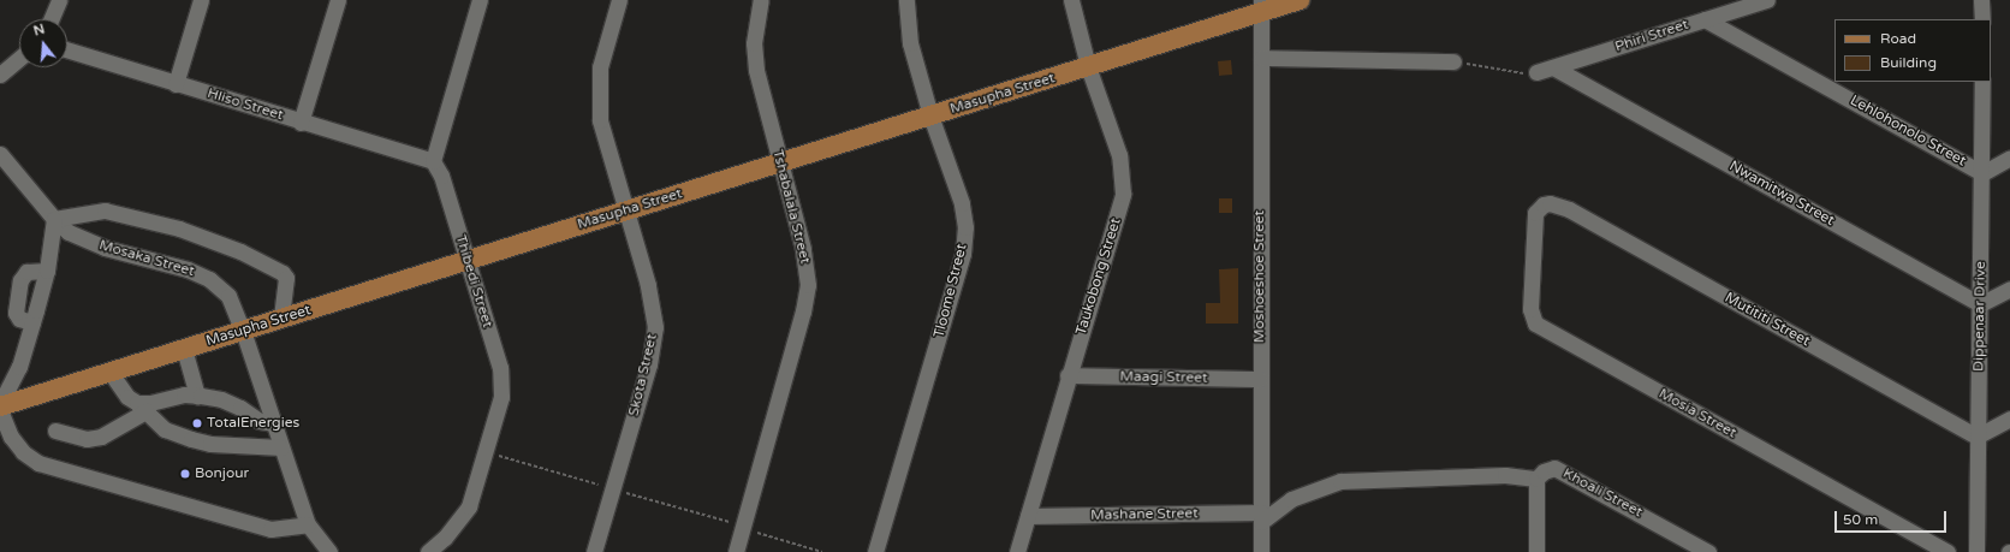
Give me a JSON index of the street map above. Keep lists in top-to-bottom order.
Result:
{
  "streets": {
    "main road": ["Masupha Street"],
    "street": [
      "Phiri Street",
      "Hliso Street",
      "Lehlohonolo Street",
      "Nwamitwa Street",
      "Tshabalala Street",
      "Mosaka Street",
      "Taukobong Street",
      "Moshoeshoe Street",
      "Thibedi Street",
      "Tloome Street",
      "Dippenaar Drive",
      "Mutititi Street",
      "Skota Street",
      "Maagi Street",
      "Mosia Street",
      "Khoali Street",
      "Mashane Street"
    ]
  },
  "crossings": [
    ["Phiri Street", "Lehlohonolo Street"],
    ["Phiri Street", "Nwamitwa Street"],
    ["Masupha Street", "Tshabalala Street"],
    ["Masupha Street", "Mosaka Street"],
    ["Masupha Street", "Taukobong Street"],
    ["Masupha Street", "Moshoeshoe Street"],
    ["Masupha Street", "Thibedi Street"],
    ["Masupha Street", "Tloome Street"],
    ["Masupha Street", "Skota Street"],
    ["Hliso Street", "Thibedi Street"],
    ["Lehlohonolo Street", "Dippenaar Drive"],
    ["Nwamitwa Street", "Dippenaar Drive"],
    ["Taukobong Street", "Maagi Street"],
    ["Taukobong Street", "Mashane Street"],
    ["Moshoeshoe Street", "Maagi Street"],
    ["Moshoeshoe Street", "Mashane Street"],
    ["Dippenaar Drive", "Mutititi Street"],
    ["Mutititi Street", "Mosia Street"]
  ],
  "places": ["TotalEnergies", "Bonjour"],
  "legend": ["Road", "Building"],
  "scale_bar": "50 m",
  "north": "top"
}
